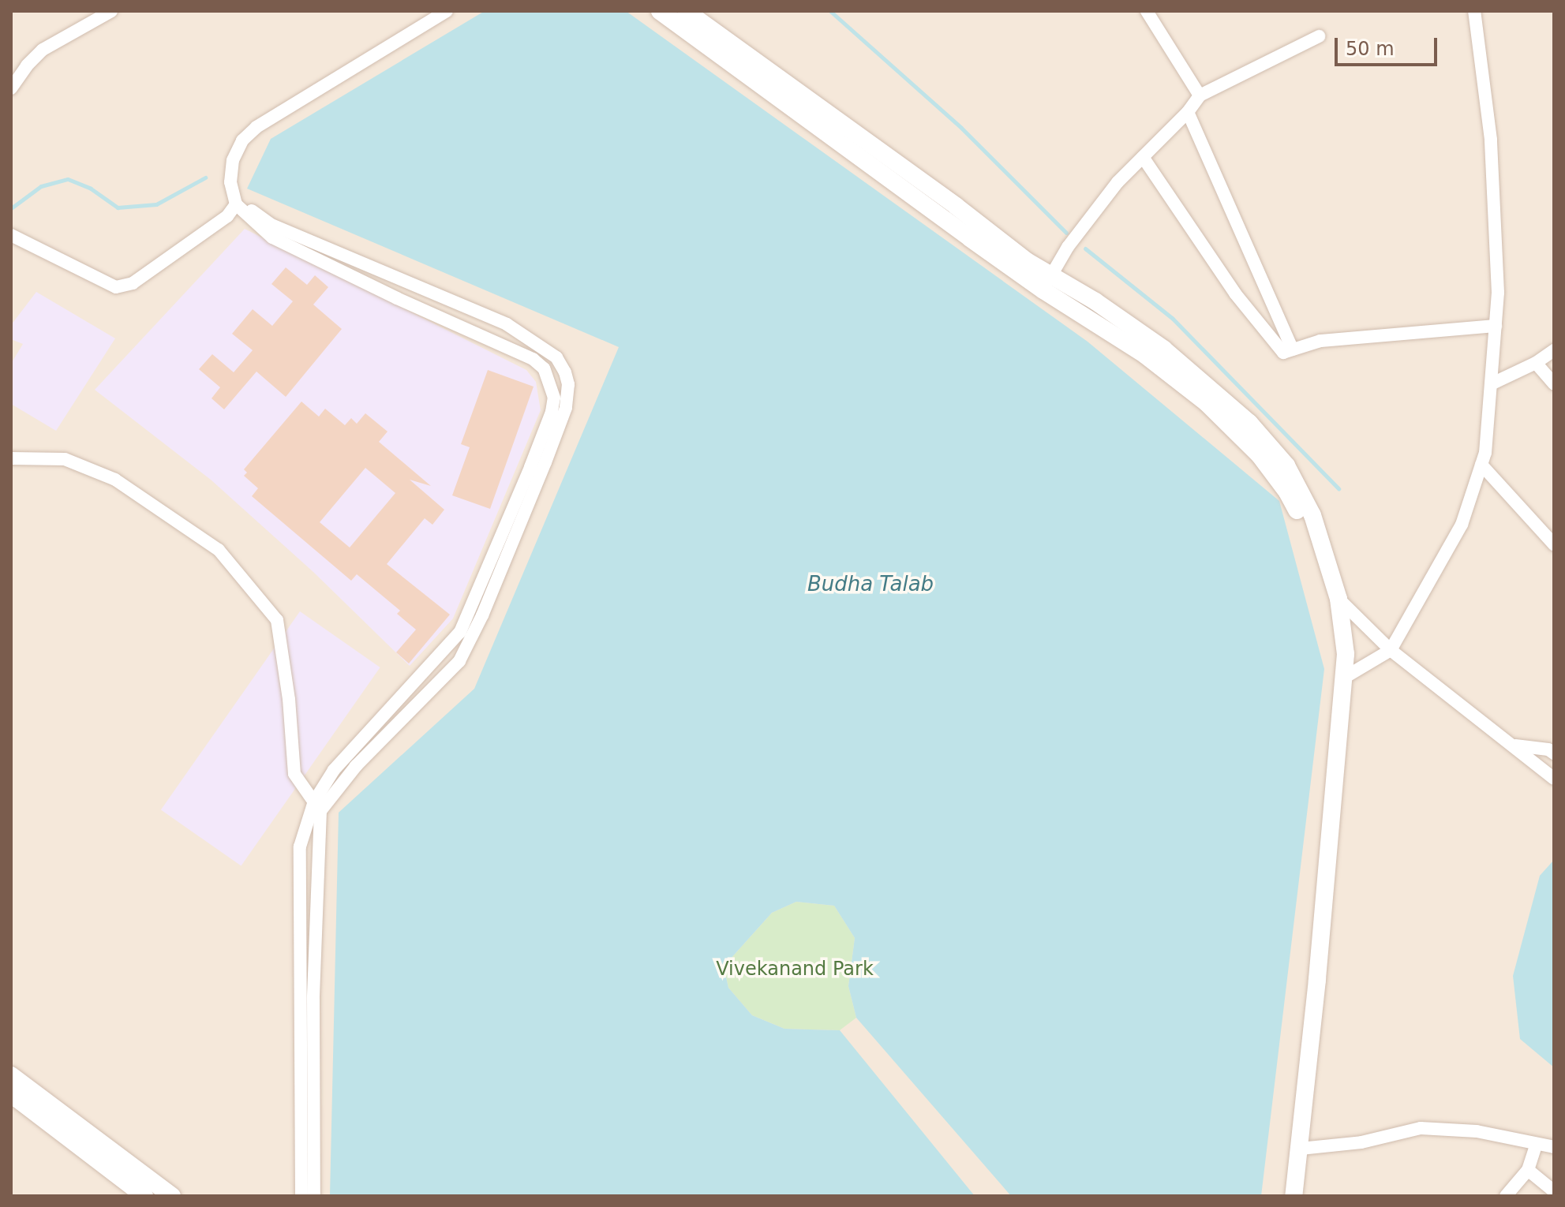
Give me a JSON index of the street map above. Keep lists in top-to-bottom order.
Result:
{
  "water": ["Budha Talab"],
  "parks": ["Vivekanand Park"],
  "scale_bar": "50 m"
}
